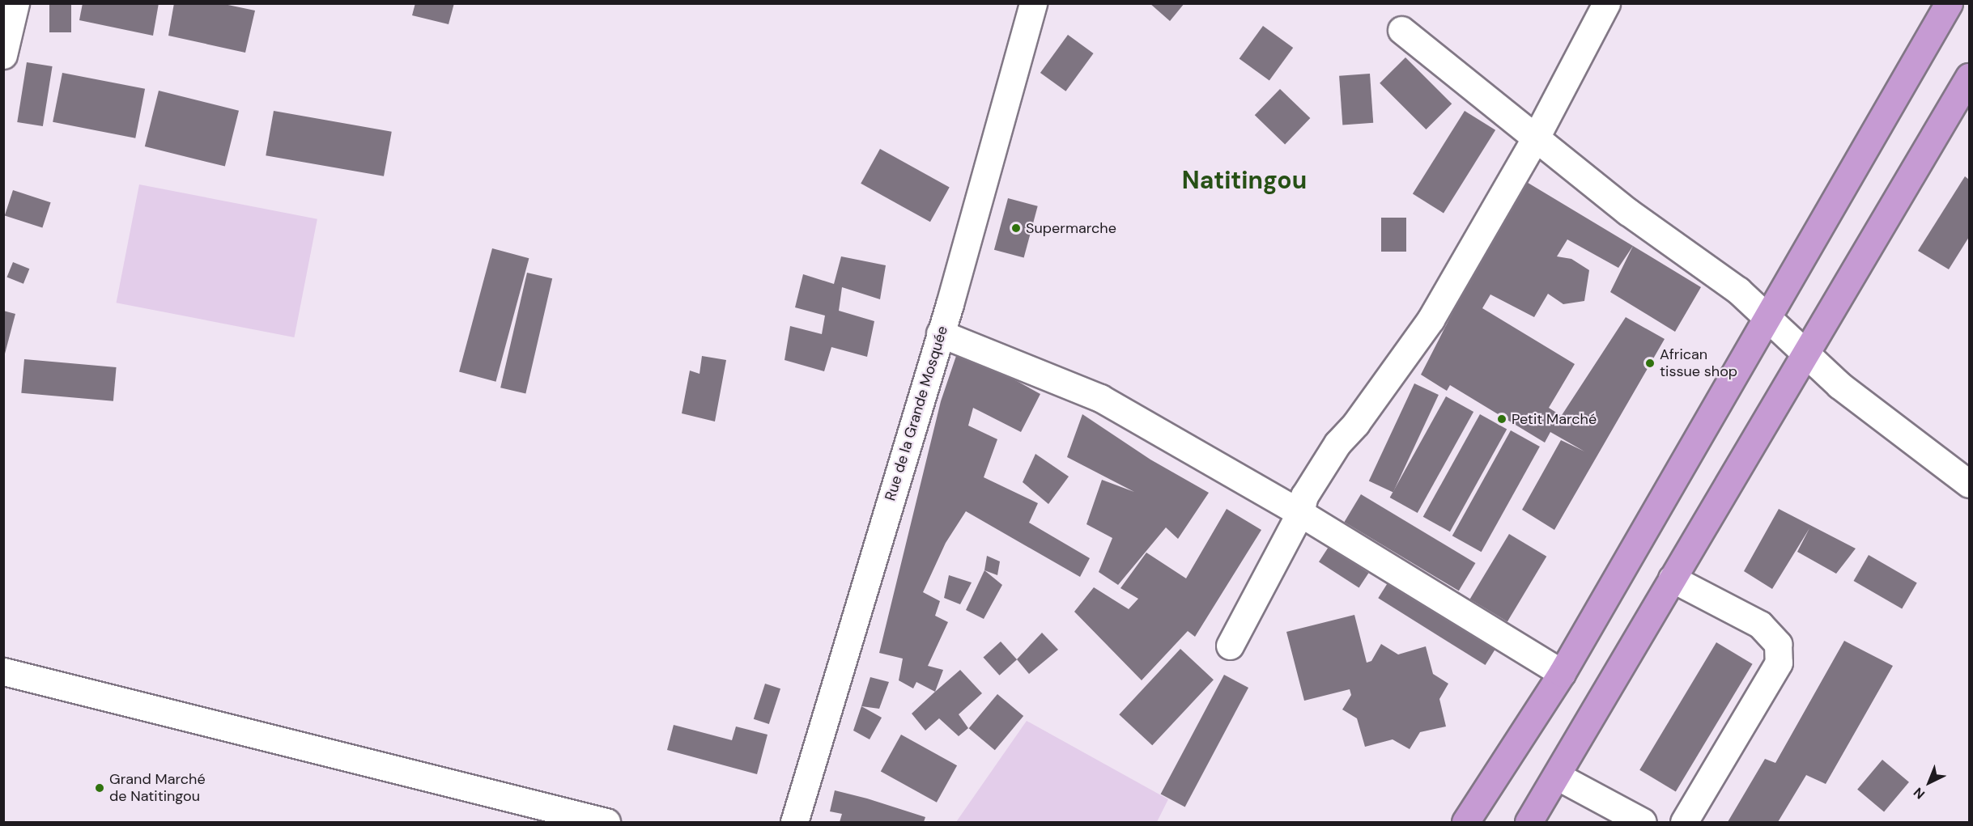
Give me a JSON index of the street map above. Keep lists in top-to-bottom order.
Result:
{
  "streets": {
    "street": ["Rue de la Grande Mosquée"]
  },
  "districts": ["Natitingou"],
  "places": [
    "Supermarche",
    "African tissue shop",
    "Petit Marché",
    "Grand Marché de Natitingou"
  ],
  "north": "bottom left"
}
